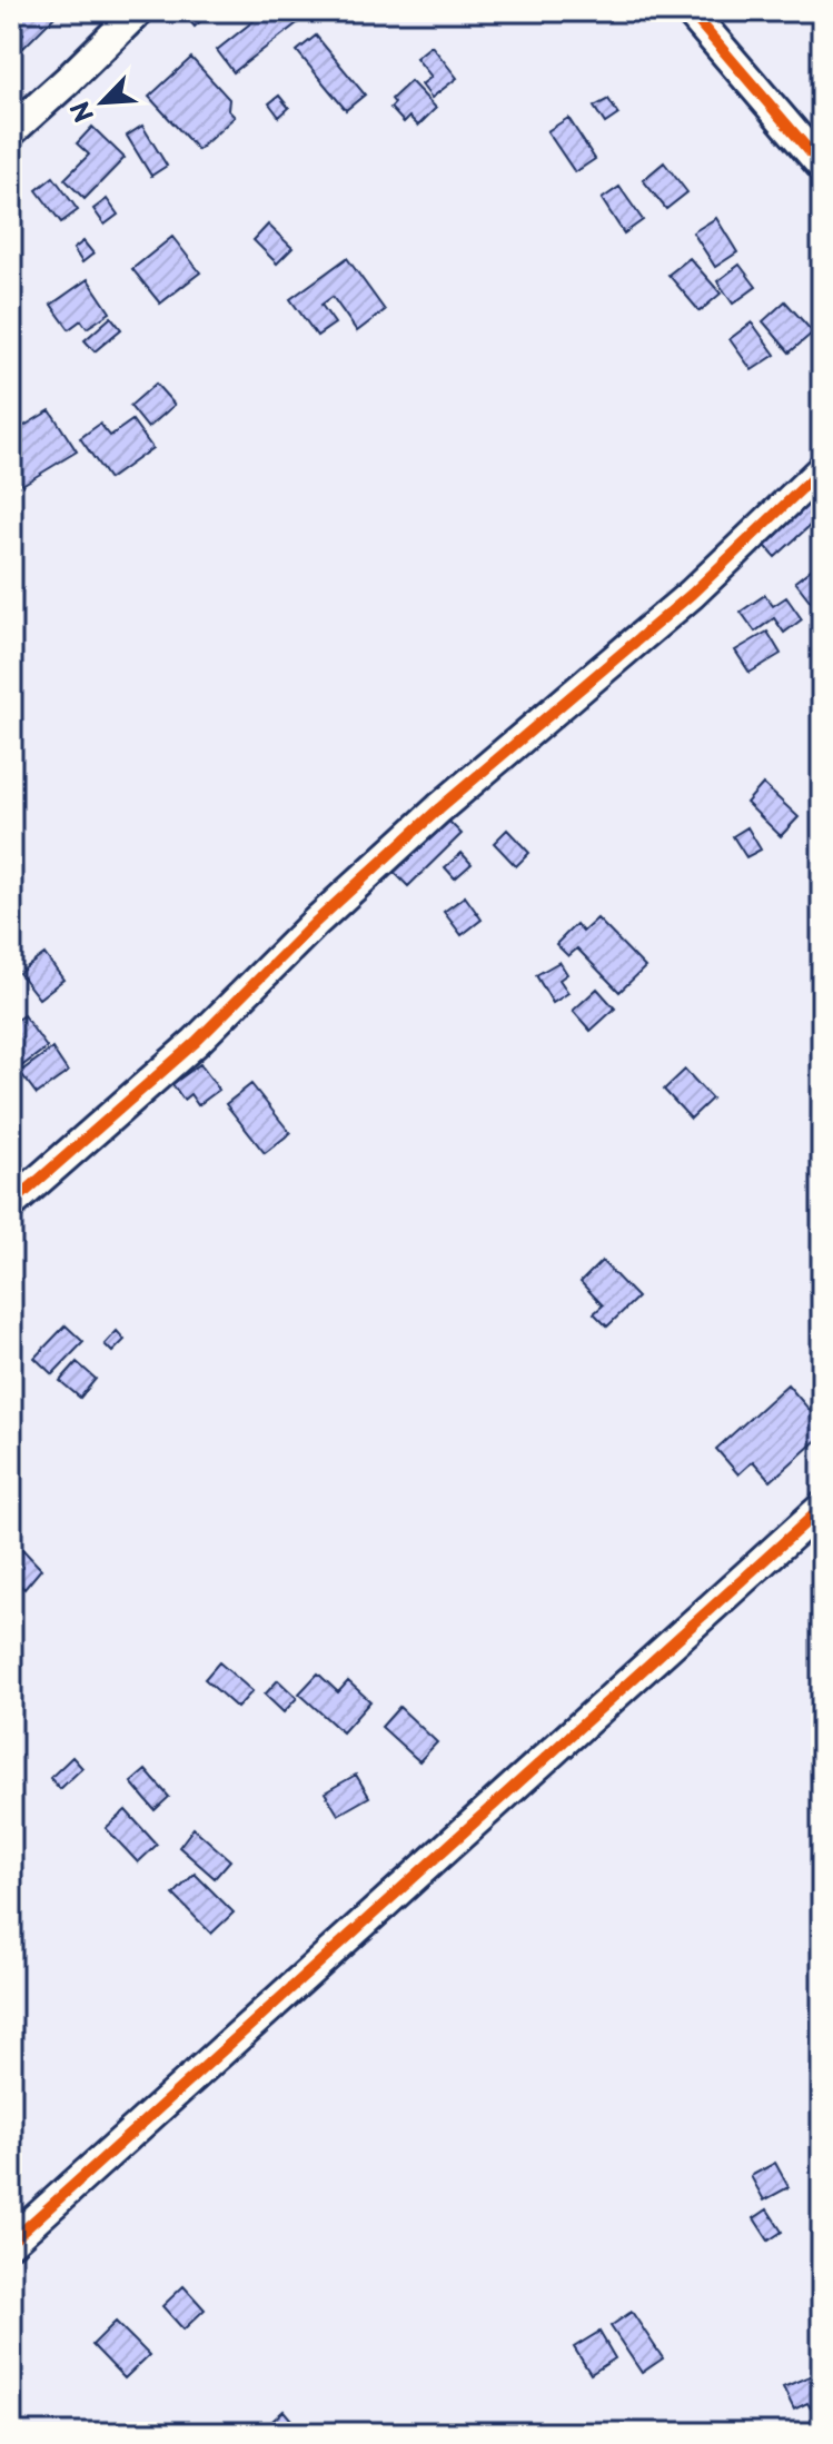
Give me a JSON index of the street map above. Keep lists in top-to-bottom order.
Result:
{
  "north": "bottom left"
}
